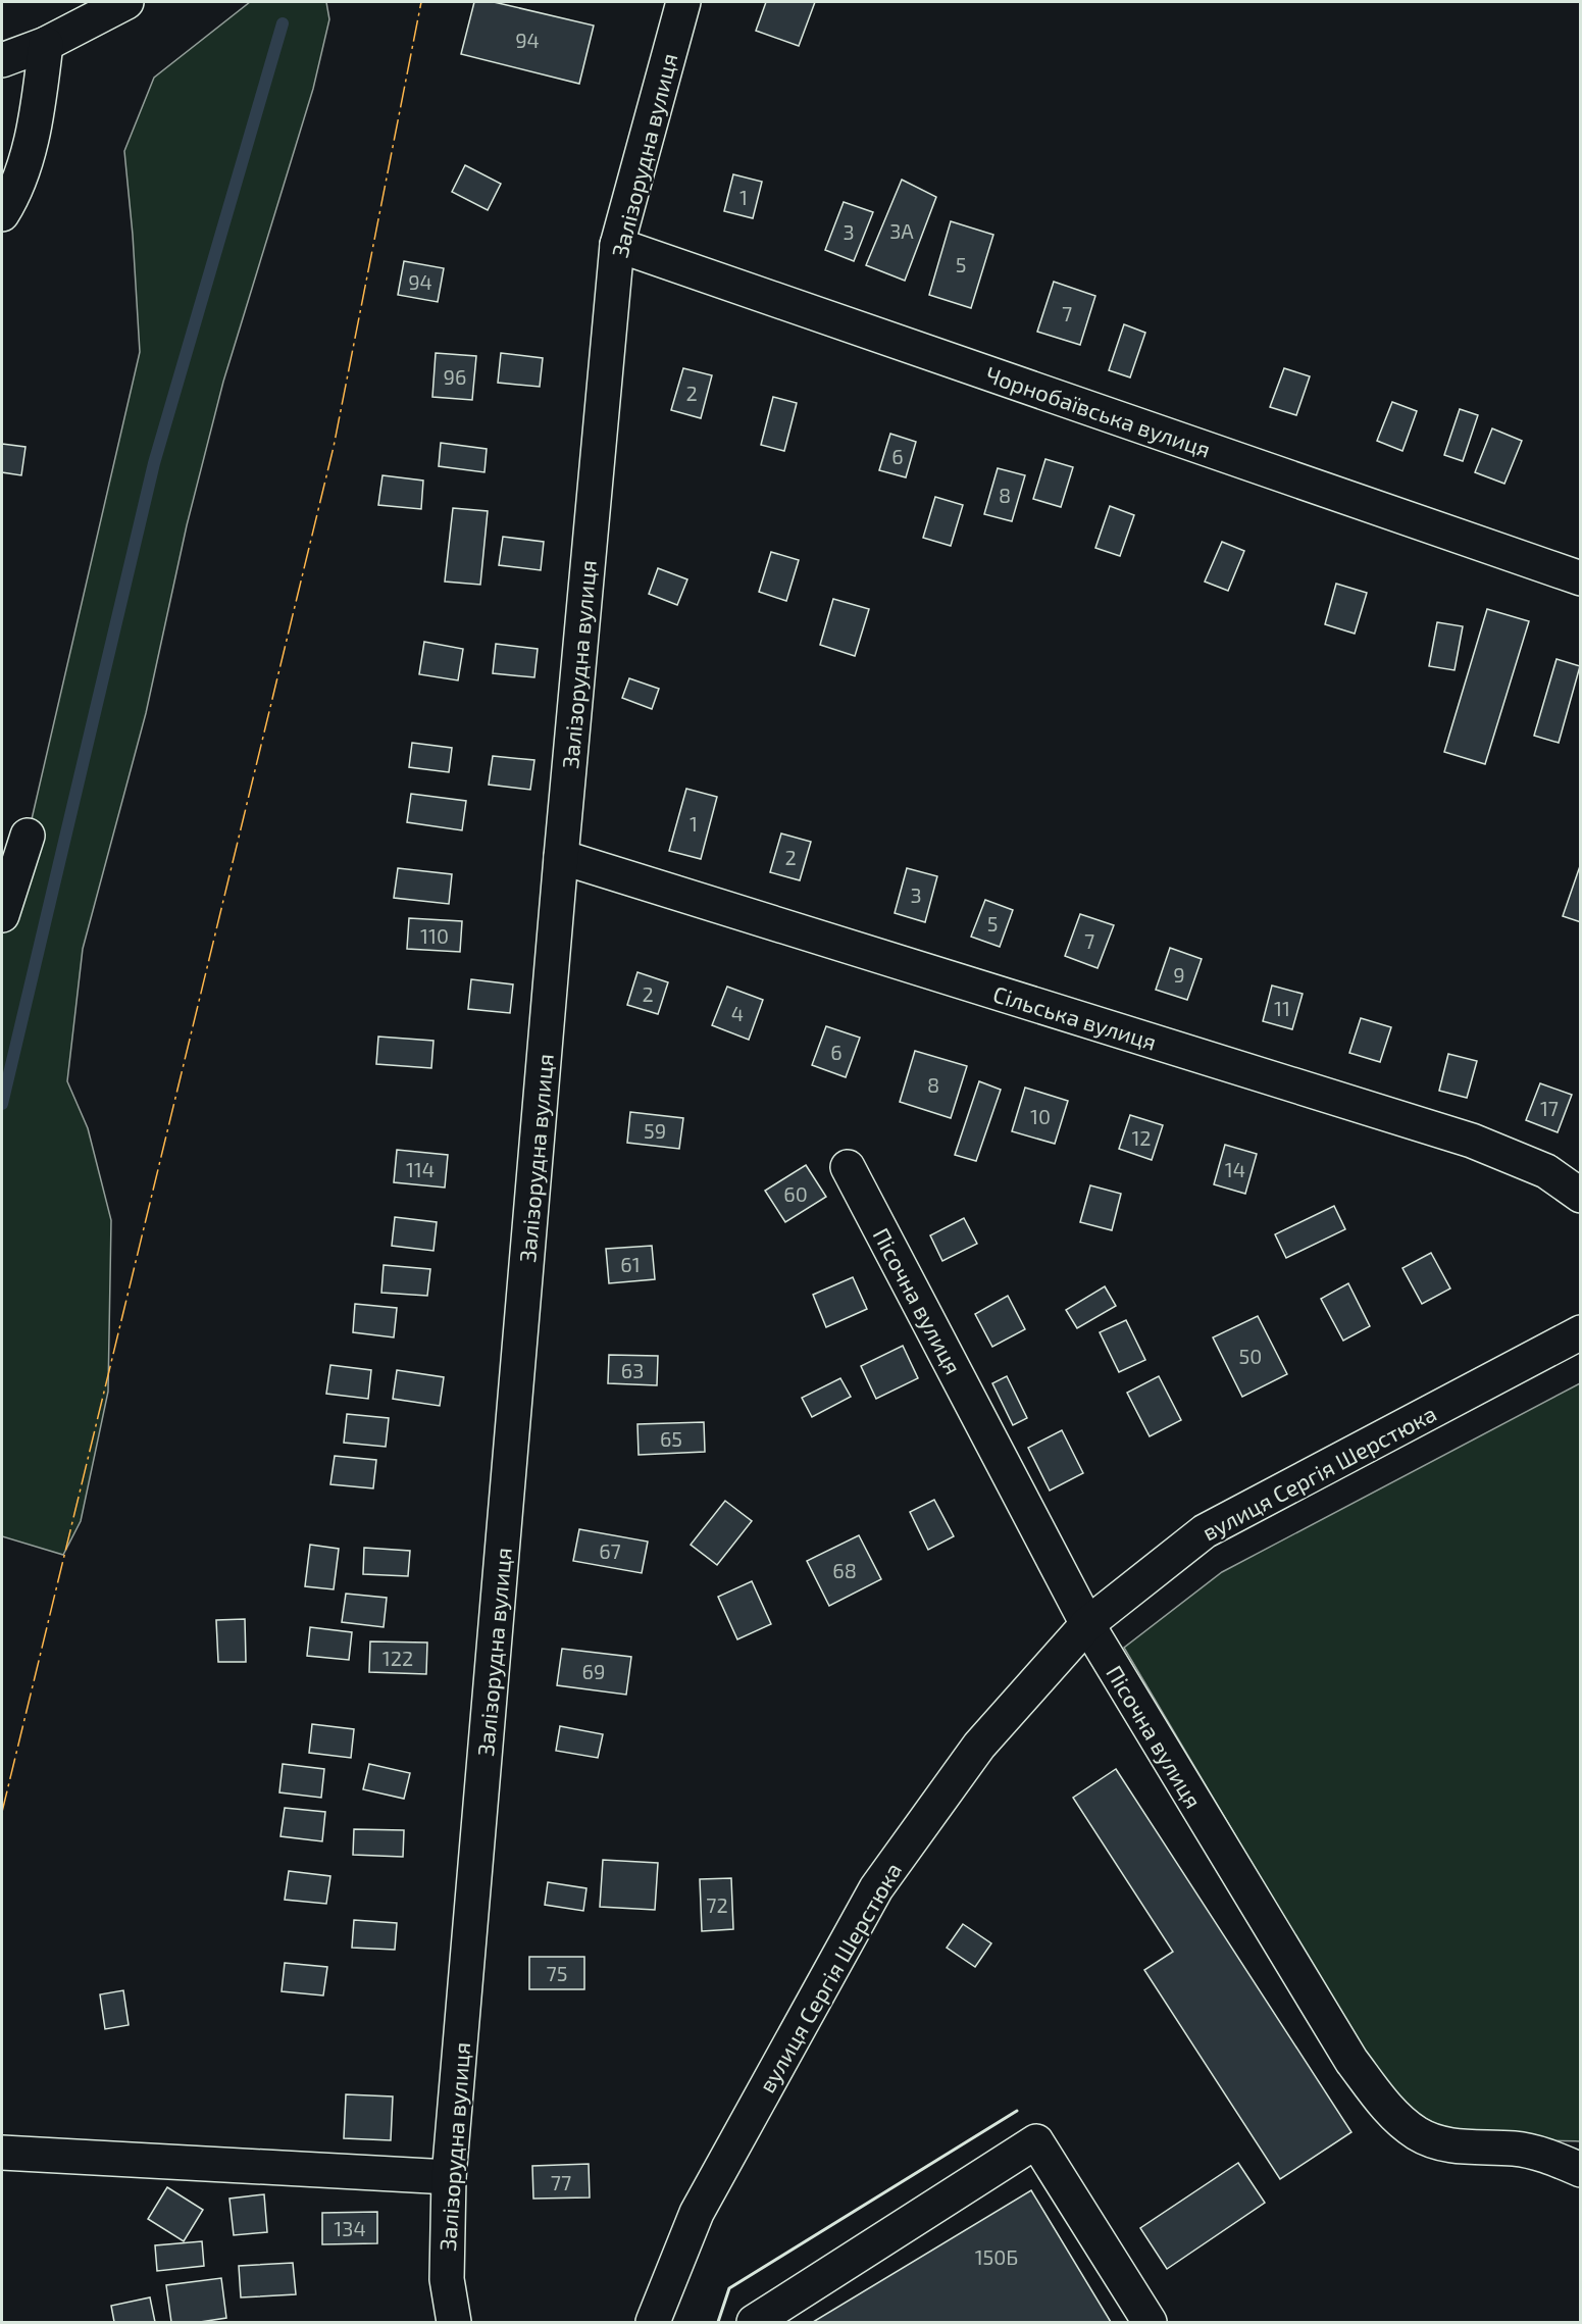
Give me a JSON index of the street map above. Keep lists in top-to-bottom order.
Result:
{
  "streets": {
    "street": [
      "Залізорудна вулиця",
      "Чорнобаївська вулиця",
      "Сільська вулиця",
      "Пісочна вулиця",
      "вулиця Сергія Шерстюка"
    ]
  },
  "crossings": [
    ["Залізорудна вулиця", "Чорнобаївська вулиця"],
    ["Залізорудна вулиця", "Сільська вулиця"],
    ["Пісочна вулиця", "вулиця Сергія Шерстюка"]
  ],
  "house_numbers": [
    "94",
    "1",
    "3А",
    "3",
    "5",
    "94",
    "7",
    "96",
    "2",
    "6",
    "8",
    "1",
    "2",
    "3",
    "5",
    "110",
    "7",
    "9",
    "2",
    "11",
    "4",
    "6",
    "8",
    "17",
    "10",
    "59",
    "12",
    "114",
    "14",
    "60",
    "61",
    "50",
    "63",
    "65",
    "67",
    "68",
    "122",
    "69",
    "72",
    "75",
    "77",
    "134",
    "150Б"
  ]
}
